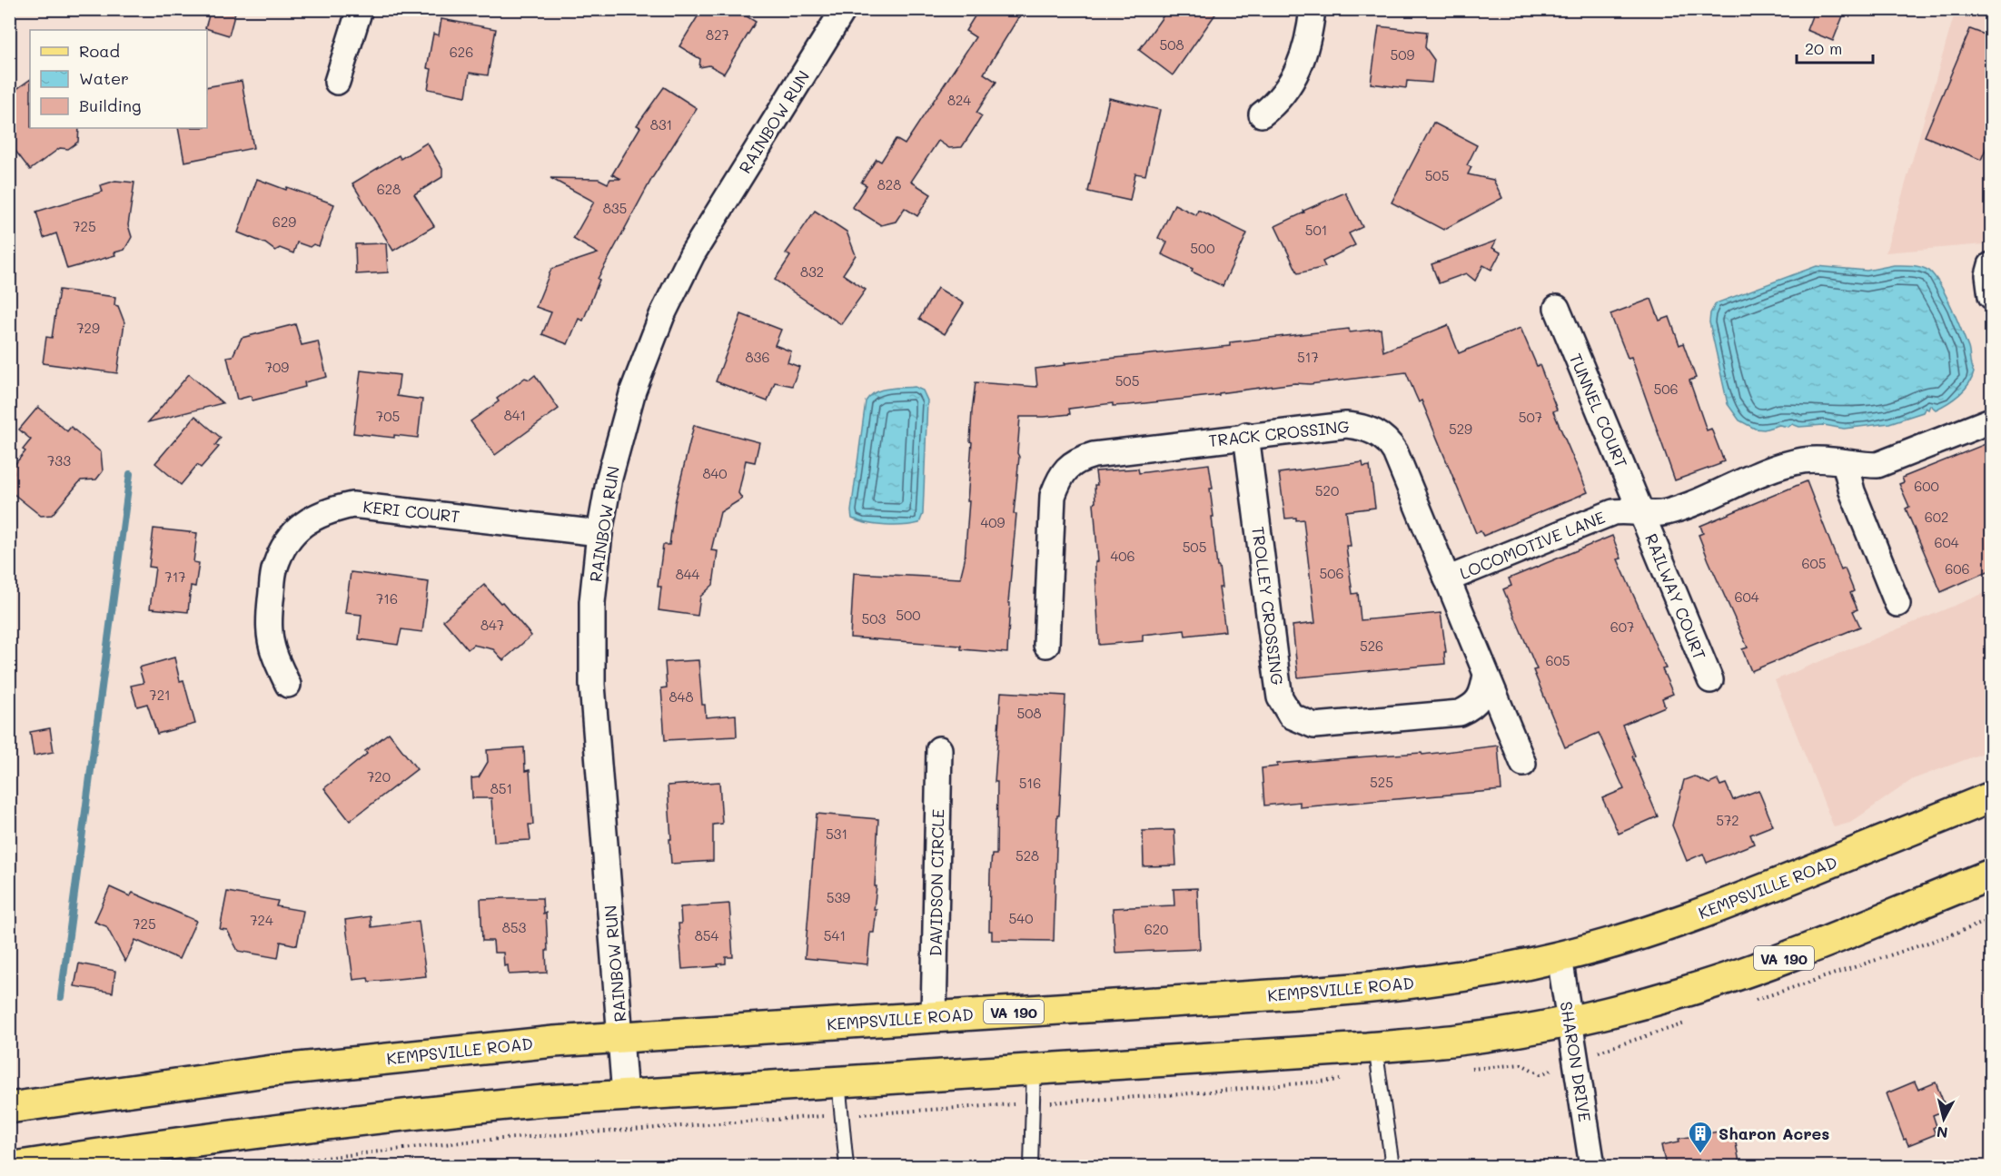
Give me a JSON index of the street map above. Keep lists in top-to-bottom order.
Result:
{
  "streets": {
    "main road": ["KEMPSVILLE ROAD", "VA 190"],
    "street": [
      "RAINBOW RUN",
      "TUNNEL COURT",
      "TRACK CROSSING",
      "KERI COURT",
      "LOCOMOTIVE LANE",
      "RAILWAY COURT",
      "TROLLEY CROSSING",
      "DAVIDSON CIRCLE",
      "SHARON DRIVE"
    ]
  },
  "crossings": [
    ["RAINBOW RUN", "KERI COURT"],
    ["RAINBOW RUN", "KEMPSVILLE ROAD"],
    ["RAINBOW RUN", "VA 190"],
    ["TUNNEL COURT", "LOCOMOTIVE LANE"],
    ["TUNNEL COURT", "RAILWAY COURT"],
    ["TRACK CROSSING", "LOCOMOTIVE LANE"],
    ["TRACK CROSSING", "TROLLEY CROSSING"],
    ["LOCOMOTIVE LANE", "RAILWAY COURT"],
    ["DAVIDSON CIRCLE", "KEMPSVILLE ROAD"],
    ["KEMPSVILLE ROAD", "SHARON DRIVE"],
    ["VA 190", "SHARON DRIVE"]
  ],
  "places": {
    "building": ["Sharon Acres"]
  },
  "house_numbers": [
    "827",
    "508",
    "626",
    "509",
    "824",
    "831",
    "505",
    "828",
    "628",
    "835",
    "629",
    "725",
    "501",
    "500",
    "832",
    "729",
    "836",
    "517",
    "709",
    "505",
    "506",
    "841",
    "705",
    "507",
    "529",
    "733",
    "840",
    "600",
    "520",
    "602",
    "409",
    "604",
    "505",
    "406",
    "605",
    "606",
    "506",
    "844",
    "717",
    "604",
    "716",
    "500",
    "503",
    "847",
    "607",
    "526",
    "605",
    "721",
    "848",
    "508",
    "720",
    "525",
    "516",
    "851",
    "572",
    "531",
    "528",
    "539",
    "540",
    "724",
    "725",
    "853",
    "620",
    "854",
    "541"
  ],
  "legend": ["Road", "Water", "Building"],
  "scale_bar": "20 m",
  "north": "bottom"
}
